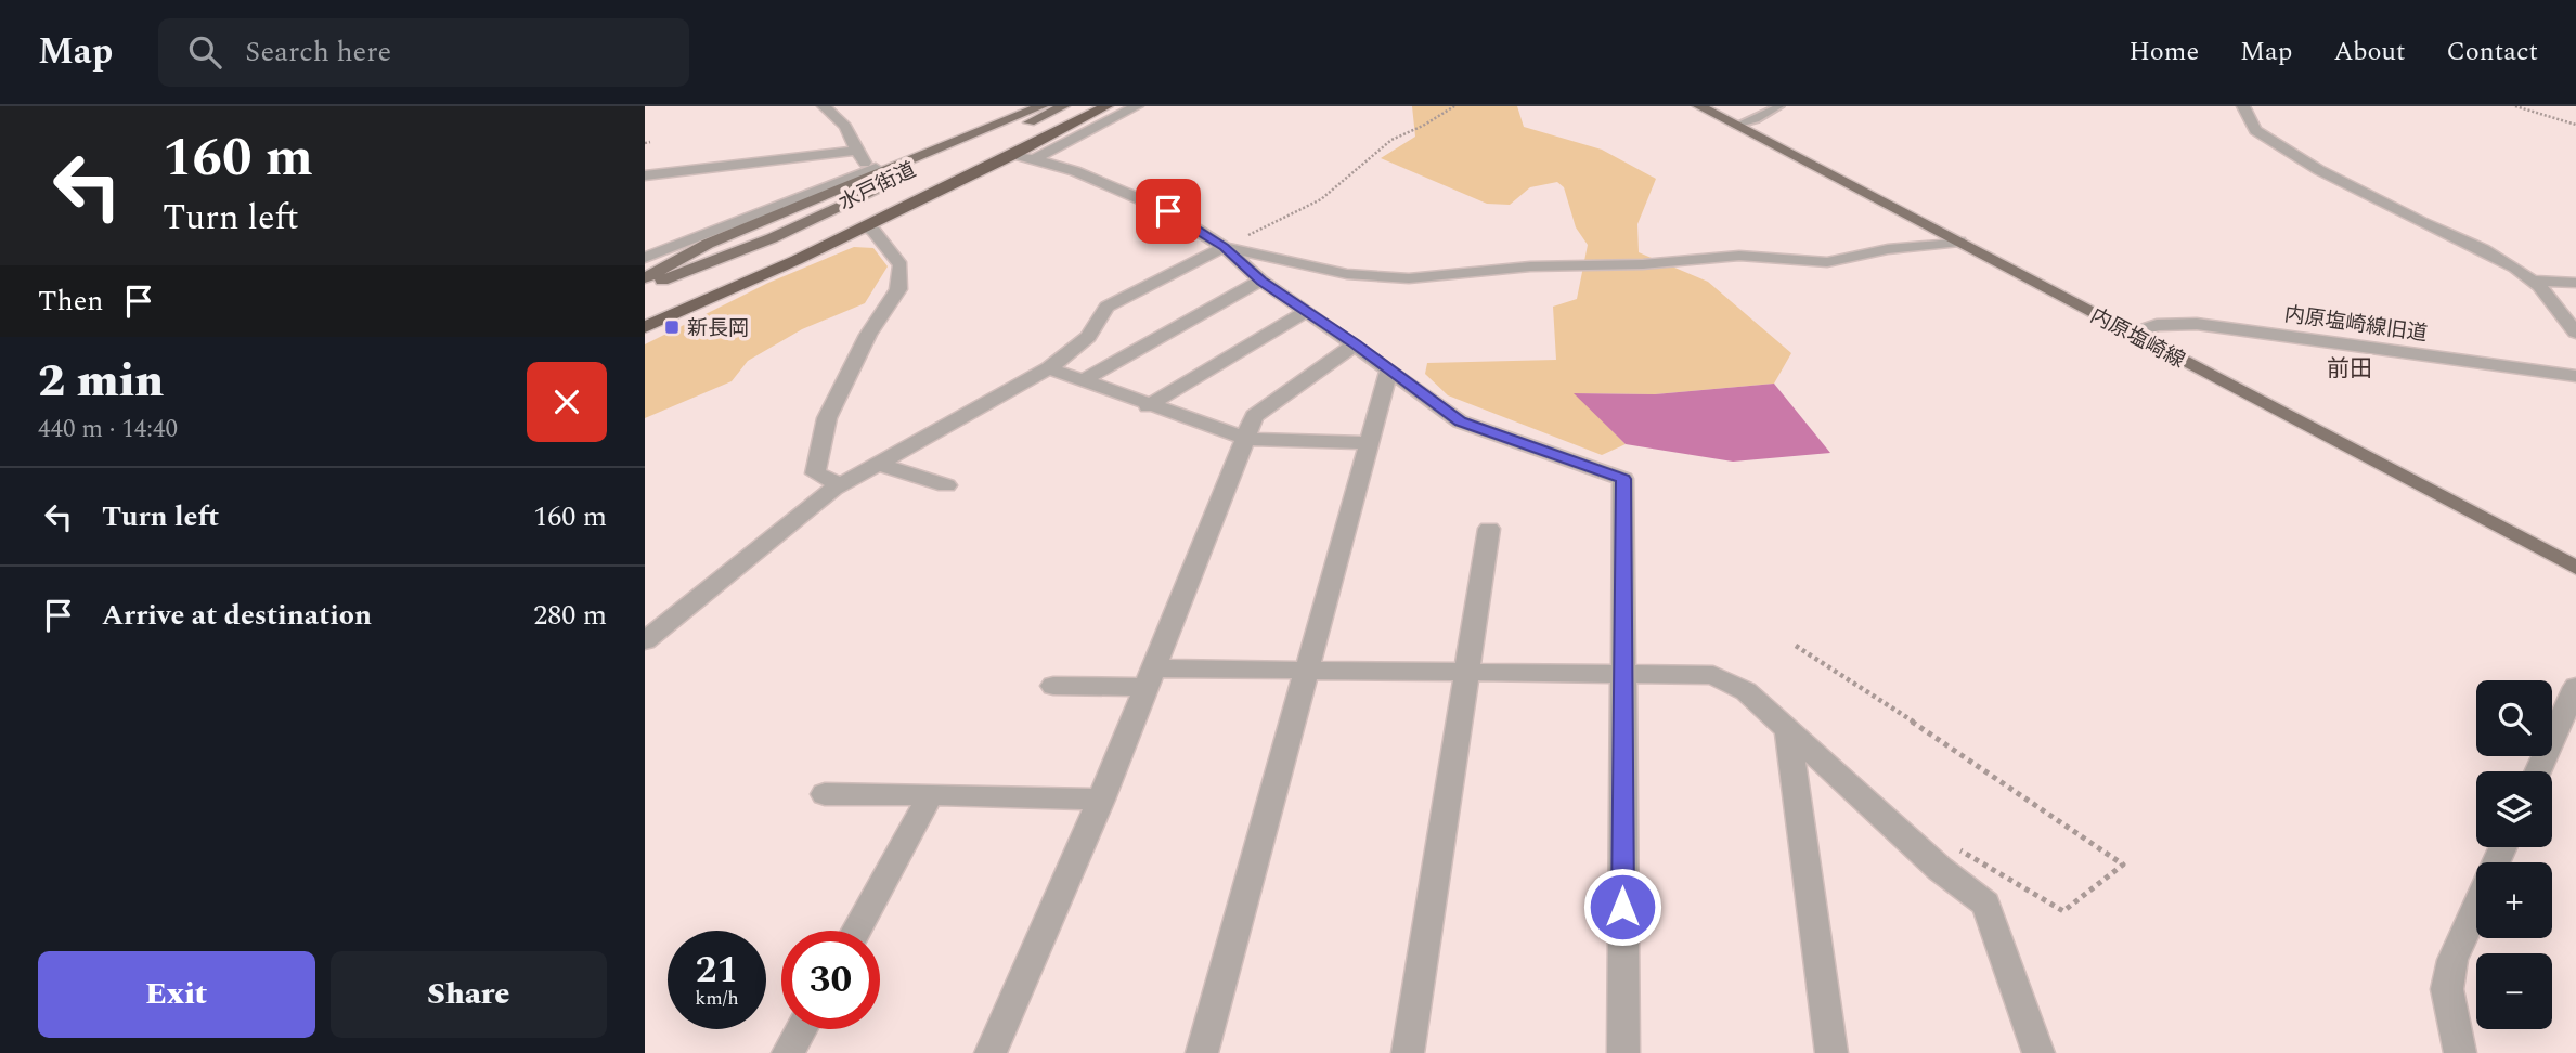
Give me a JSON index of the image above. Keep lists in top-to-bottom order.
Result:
{
  "streets": {
    "highway": ["水戸街道"],
    "main road": ["内原塩崎線"],
    "street": ["内原塩崎線旧道"]
  },
  "crossings": [
    ["内原塩崎線旧道", "内原塩崎線"]
  ],
  "districts": ["前田"],
  "places": {
    "transit": ["新長岡"]
  },
  "page": {
    "header": "Map",
    "search": "Search here",
    "nav": [
      "Home",
      "Map",
      "About",
      "Contact"
    ],
    "turn": ["160 m", "Turn left"],
    "then": "Then",
    "heading": ["2 min", "440 m · 14:40"],
    "list": [
      {
        "name": "Turn left",
        "value": "160 m"
      },
      {
        "name": "Arrive at destination",
        "value": "280 m"
      }
    ],
    "map_buttons": ["+", "−"],
    "speed": "21 km/h",
    "limit": "30",
    "buttons": ["Exit", "Share"]
  }
}
